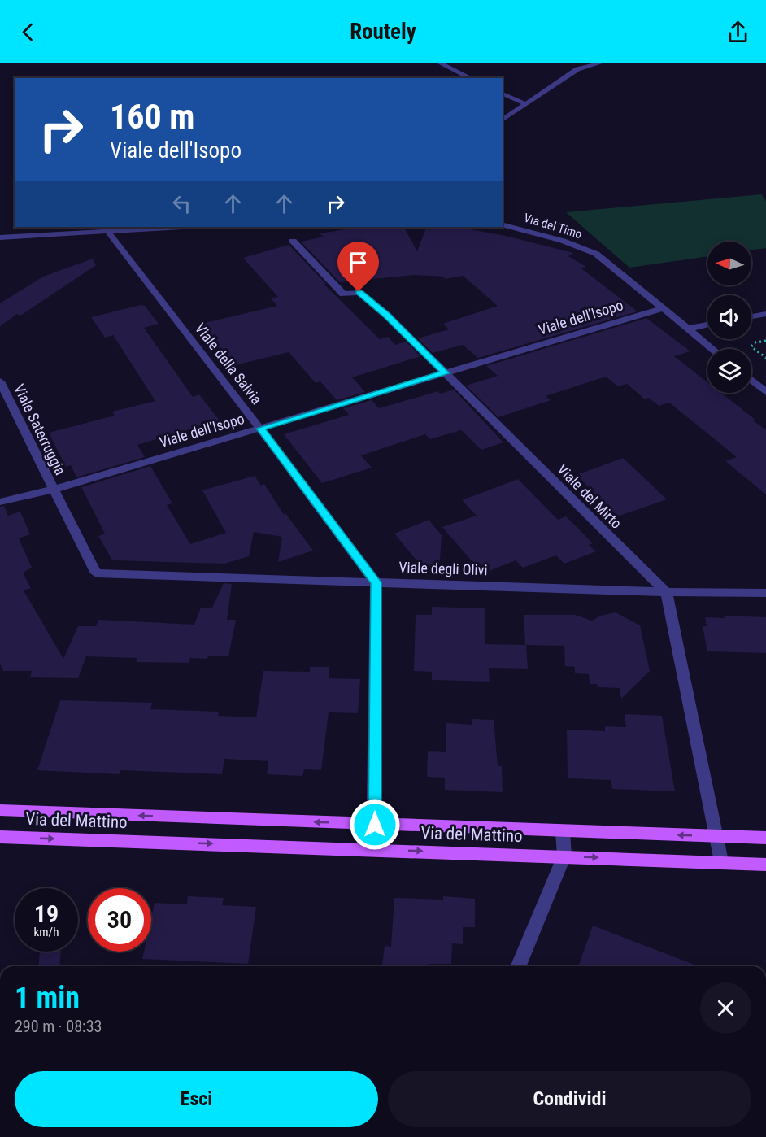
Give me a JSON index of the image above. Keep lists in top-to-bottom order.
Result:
{
  "streets": {
    "main road": ["Via del Mattino"],
    "street": [
      "Via del Timo",
      "Viale dell'Isopo",
      "Viale della Salvia",
      "Viale Saterruggia",
      "Viale del Mirto",
      "Viale degli Olivi"
    ]
  },
  "crossings": [
    ["Via del Timo", "Viale dell'Isopo"],
    ["Viale dell'Isopo", "Viale della Salvia"],
    ["Viale dell'Isopo", "Viale Saterruggia"],
    ["Viale dell'Isopo", "Viale del Mirto"],
    ["Viale dell'Isopo", "Viale degli Olivi"],
    ["Viale della Salvia", "Viale degli Olivi"],
    ["Viale Saterruggia", "Viale degli Olivi"],
    ["Viale del Mirto", "Viale degli Olivi"]
  ],
  "north": "left",
  "page": {
    "header": "Routely",
    "turn": ["160 m", "Viale dell'Isopo"],
    "speed": "19 km/h",
    "limit": "30",
    "heading": ["1 min", "290 m · 08:33"],
    "buttons": ["Esci", "Condividi"]
  }
}
